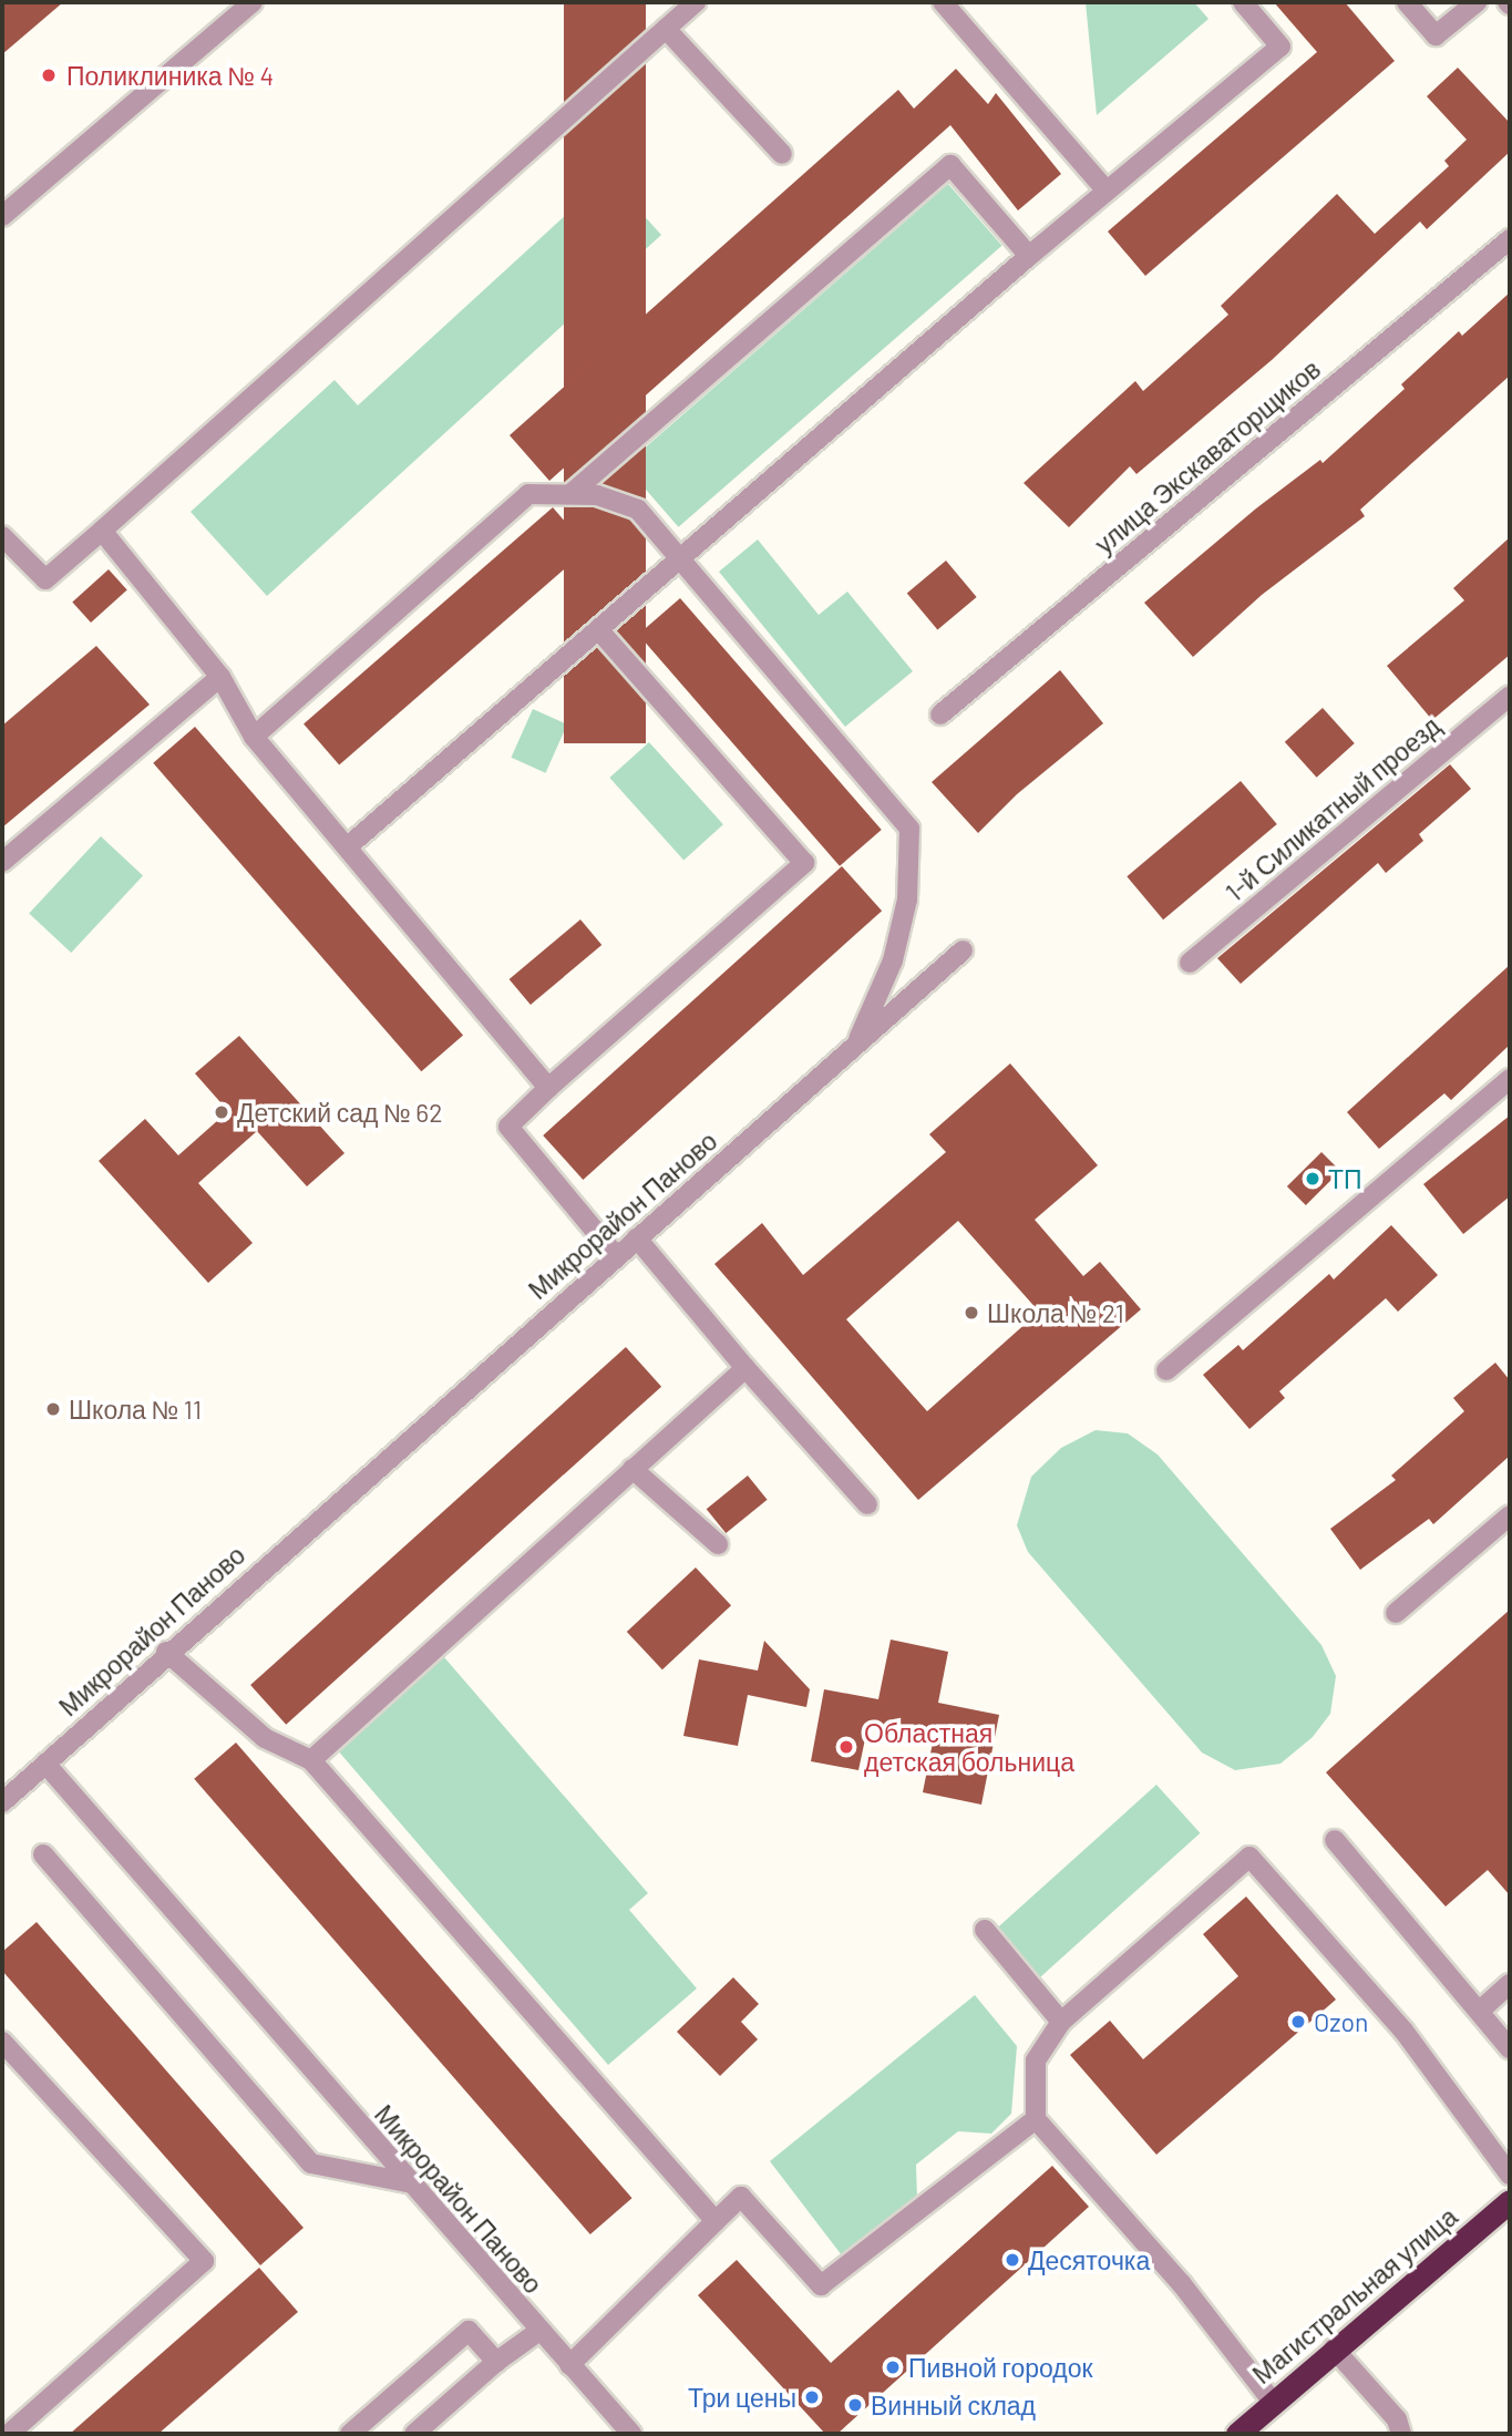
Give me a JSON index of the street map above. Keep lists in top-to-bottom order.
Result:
{
  "streets": {
    "highway": ["Магистральная улица"],
    "street": ["улица Экскаваторщиков", "1-й Силикатный проезд", "Микрорайон Паново"]
  },
  "places": [
    "Поликлиника № 4",
    "Детский сад № 62",
    "ТП",
    "Школа № 21",
    "Школа № 11",
    "Областная детская больница",
    "Ozon",
    "Десяточка",
    "Пивной городок",
    "Три цены",
    "Винный склад"
  ]
}
